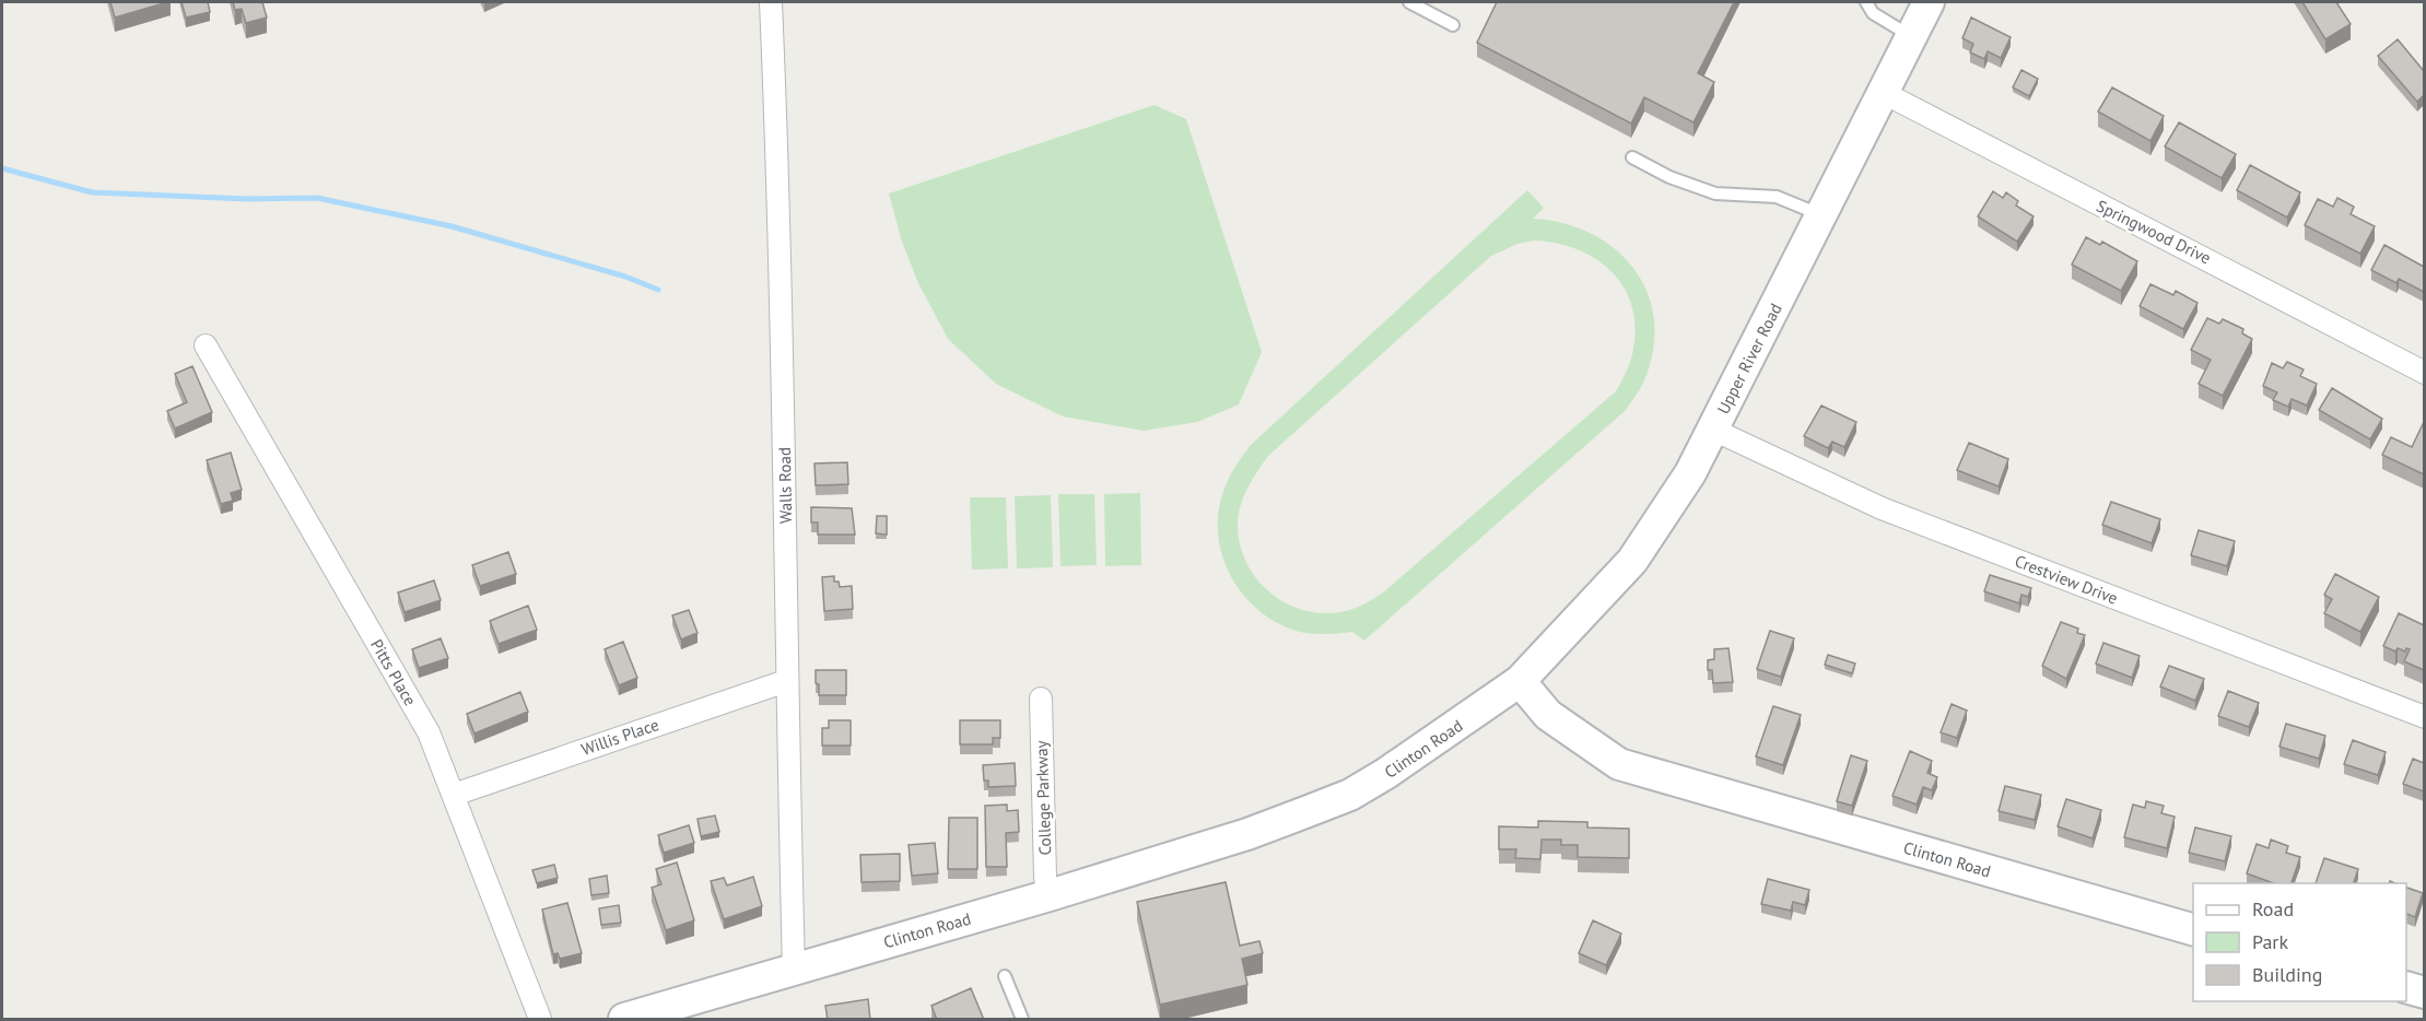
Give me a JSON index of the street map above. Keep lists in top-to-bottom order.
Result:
{
  "streets": {
    "street": [
      "Springwood Drive",
      "Upper River Road",
      "Walls Road",
      "Crestview Drive",
      "Pitts Place",
      "Willis Place",
      "Clinton Road",
      "College Parkway"
    ]
  },
  "crossings": [
    ["Springwood Drive", "Upper River Road"],
    ["Upper River Road", "Crestview Drive"],
    ["Upper River Road", "Clinton Road"],
    ["Walls Road", "Willis Place"],
    ["Walls Road", "Clinton Road"],
    ["Pitts Place", "Willis Place"],
    ["Clinton Road", "College Parkway"]
  ],
  "legend": ["Road", "Park", "Building"]
}
